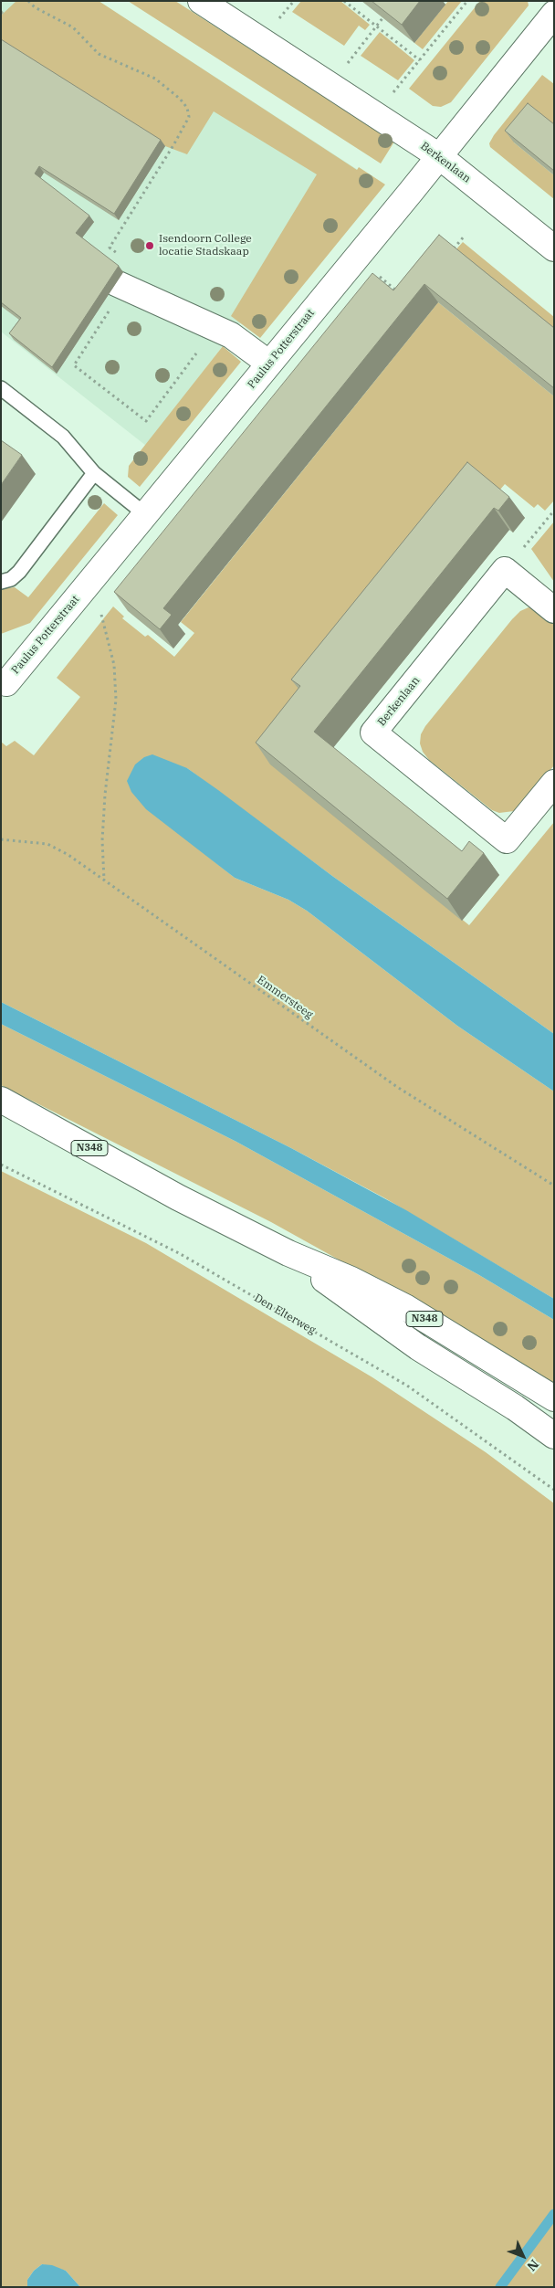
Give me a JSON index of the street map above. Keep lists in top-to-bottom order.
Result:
{
  "streets": {
    "street": ["Berkenlaan", "Paulus Potterstraat", "N348"],
    "path": ["Emmersteeg", "Den Elterweg"]
  },
  "crossings": [
    ["Berkenlaan", "Paulus Potterstraat"]
  ],
  "places": ["Isendoorn College locatie Stadskaap"],
  "north": "bottom right"
}
